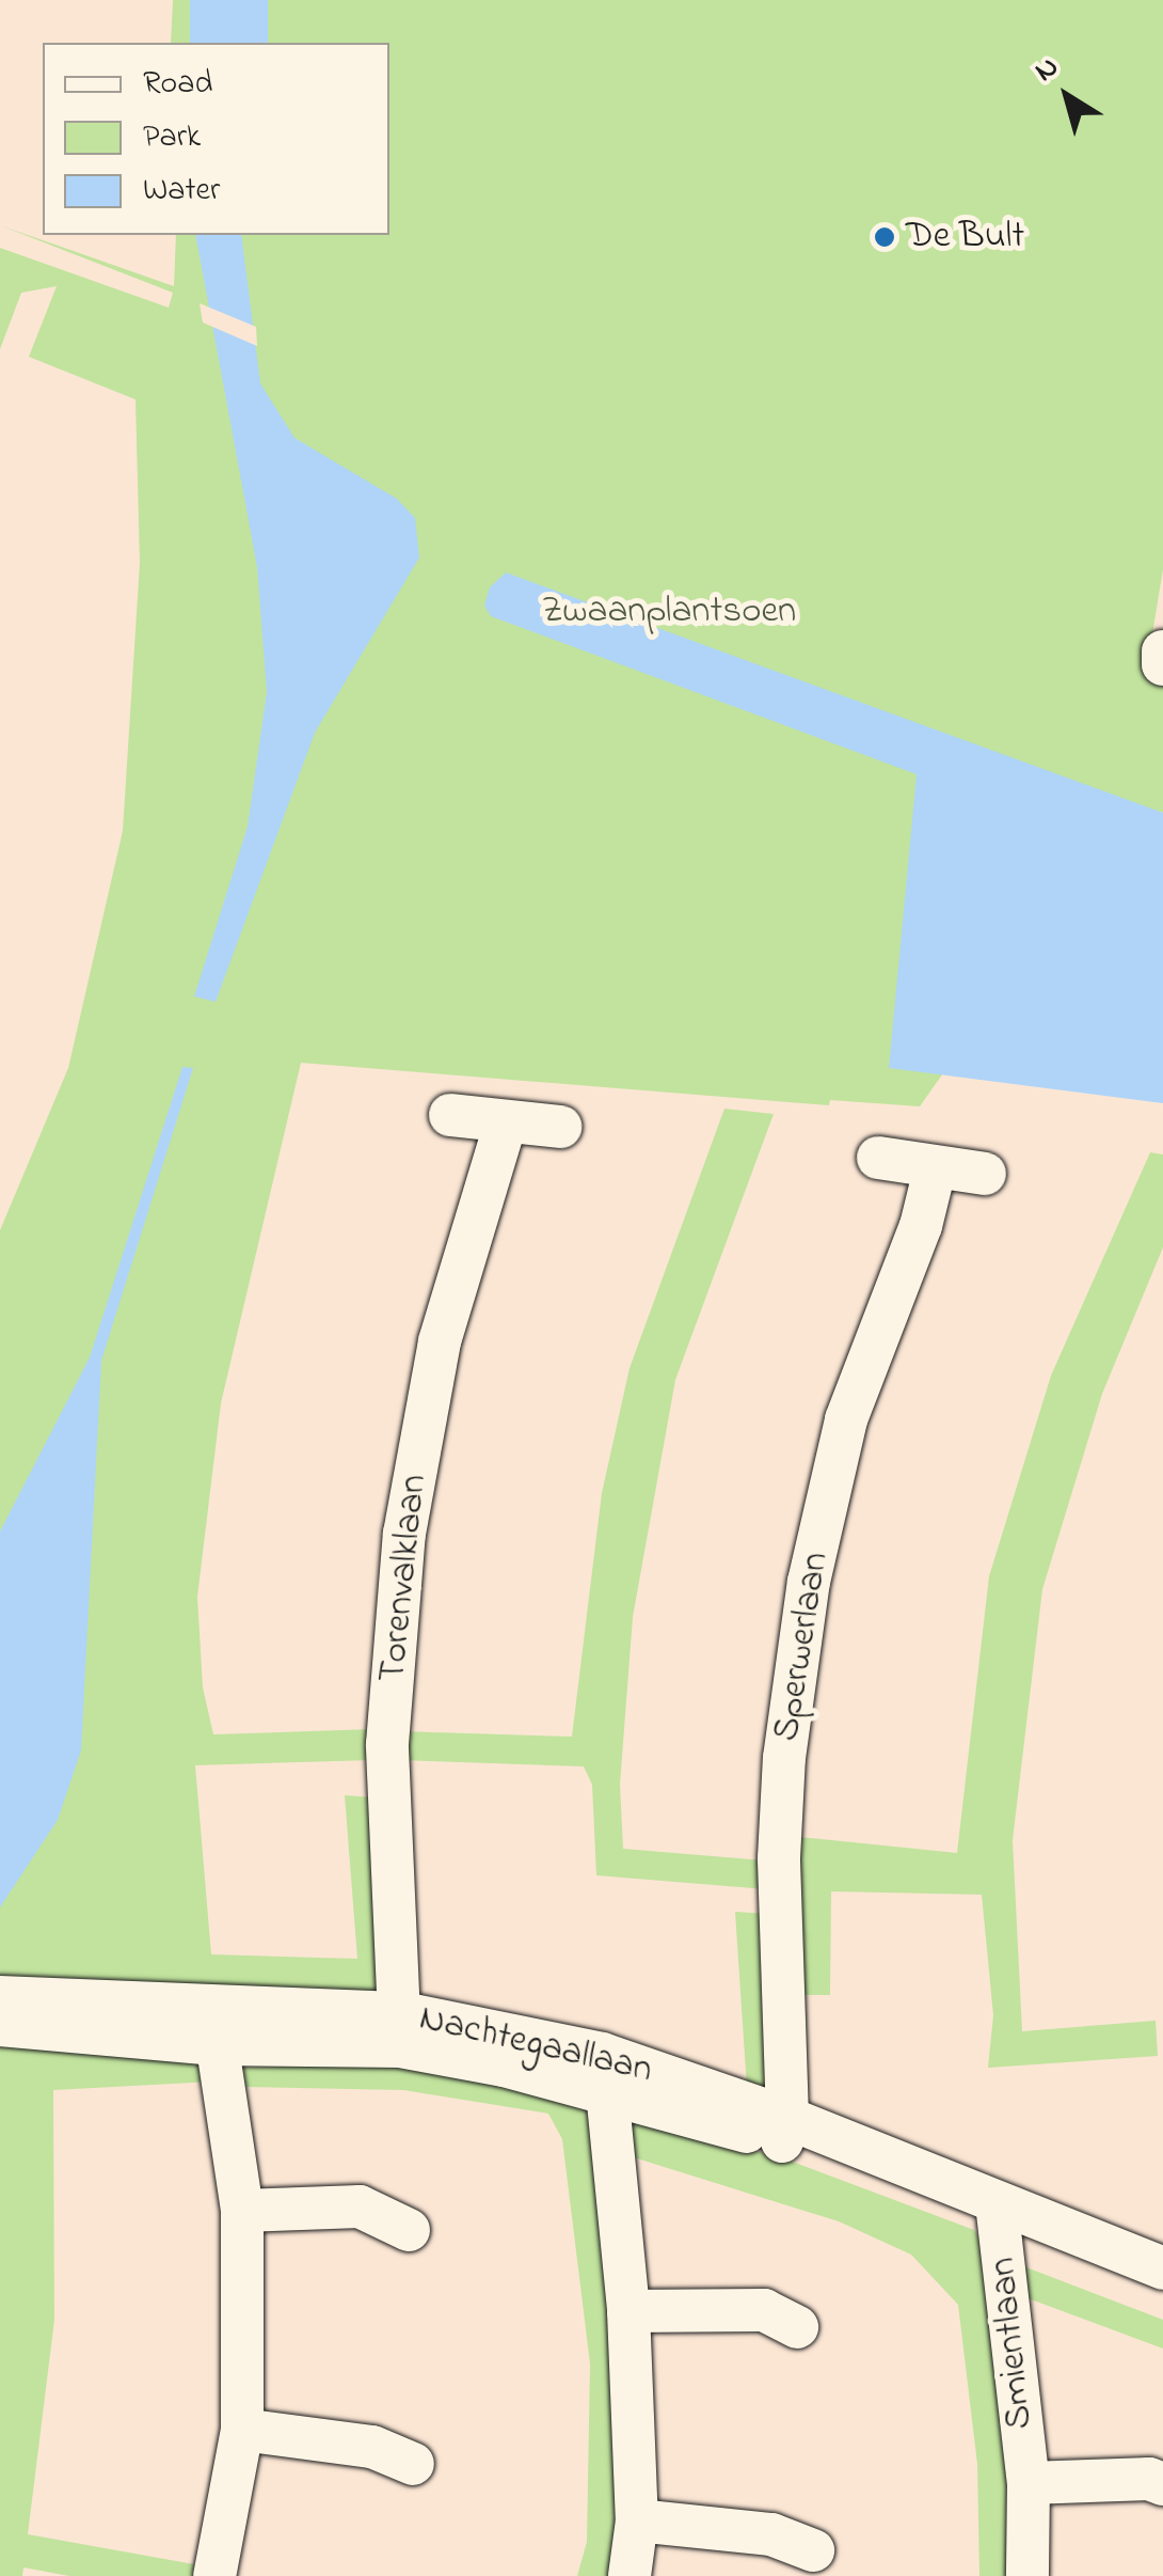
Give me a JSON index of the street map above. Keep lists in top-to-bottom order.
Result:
{
  "streets": {
    "street": [
      "Torenvalklaan",
      "Sperwerlaan",
      "Nachtegaallaan",
      "Smientlaan"
    ]
  },
  "crossings": [
    ["Torenvalklaan", "Nachtegaallaan"],
    ["Sperwerlaan", "Nachtegaallaan"],
    ["Nachtegaallaan", "Smientlaan"]
  ],
  "parks": ["Zwaanplantsoen"],
  "places": ["De Bult"],
  "legend": ["Road", "Park", "Water"],
  "north": "top left"
}
